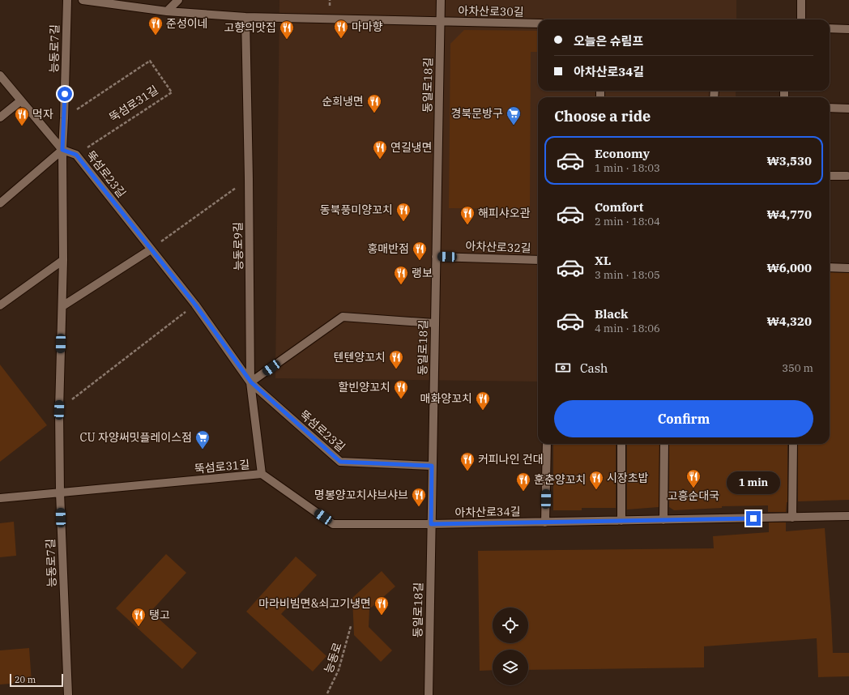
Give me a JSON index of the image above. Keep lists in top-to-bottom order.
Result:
{
  "streets": {
    "street": [
      "아차산로30길",
      "능동로7길",
      "동일로18길",
      "뚝섬로31길",
      "뚝섬로23길",
      "능동로9길",
      "아차산로32길",
      "아차산로34길"
    ],
    "path": ["능동로"]
  },
  "crossings": [
    ["아차산로30길", "동일로18길"],
    ["아차산로30길", "능동로9길"],
    ["능동로7길", "뚝섬로31길"],
    ["능동로7길", "뚝섬로23길"],
    ["동일로18길", "뚝섬로31길"],
    ["동일로18길", "뚝섬로23길"],
    ["동일로18길", "아차산로32길"],
    ["동일로18길", "아차산로34길"],
    ["뚝섬로31길", "뚝섬로23길"],
    ["뚝섬로31길", "능동로9길"],
    ["뚝섬로31길", "아차산로34길"],
    ["뚝섬로23길", "능동로9길"]
  ],
  "places": {
    "restaurant": [
      "준성이네",
      "마마향",
      "고향의맛집",
      "순희냉면",
      "먹자",
      "연길냉면",
      "동북풍미양꼬치",
      "해피샤오관",
      "홍매반점",
      "랭보",
      "텐텐양꼬치",
      "할빈양꼬치",
      "매화양꼬치",
      "커피나인 건대",
      "고흥순대국",
      "시장초밥",
      "훈춘양꼬치",
      "명봉양꼬치샤브샤브",
      "마라비빔면&쇠고기냉면",
      "탱고"
    ],
    "supermarket": ["경북문방구", "CU 자양써밋플레이스점"]
  },
  "scale_bar": "20 m",
  "page": {
    "banner": ["오늘은 슈림프", "아차산로34길"],
    "heading": "Choose a ride",
    "list": [
      {
        "name": "Economy",
        "note": "1 min · 18:03",
        "value": "₩3,530"
      },
      {
        "name": "Comfort",
        "note": "2 min · 18:04",
        "value": "₩4,770"
      },
      {
        "name": "XL",
        "note": "3 min · 18:05",
        "value": "₩6,000"
      },
      {
        "name": "Black",
        "note": "4 min · 18:06",
        "value": "₩4,320"
      }
    ],
    "pay": ["Cash", "350 m"],
    "buttons": "Confirm",
    "bubble": "1 min",
    "scale": "20 m"
  }
}
